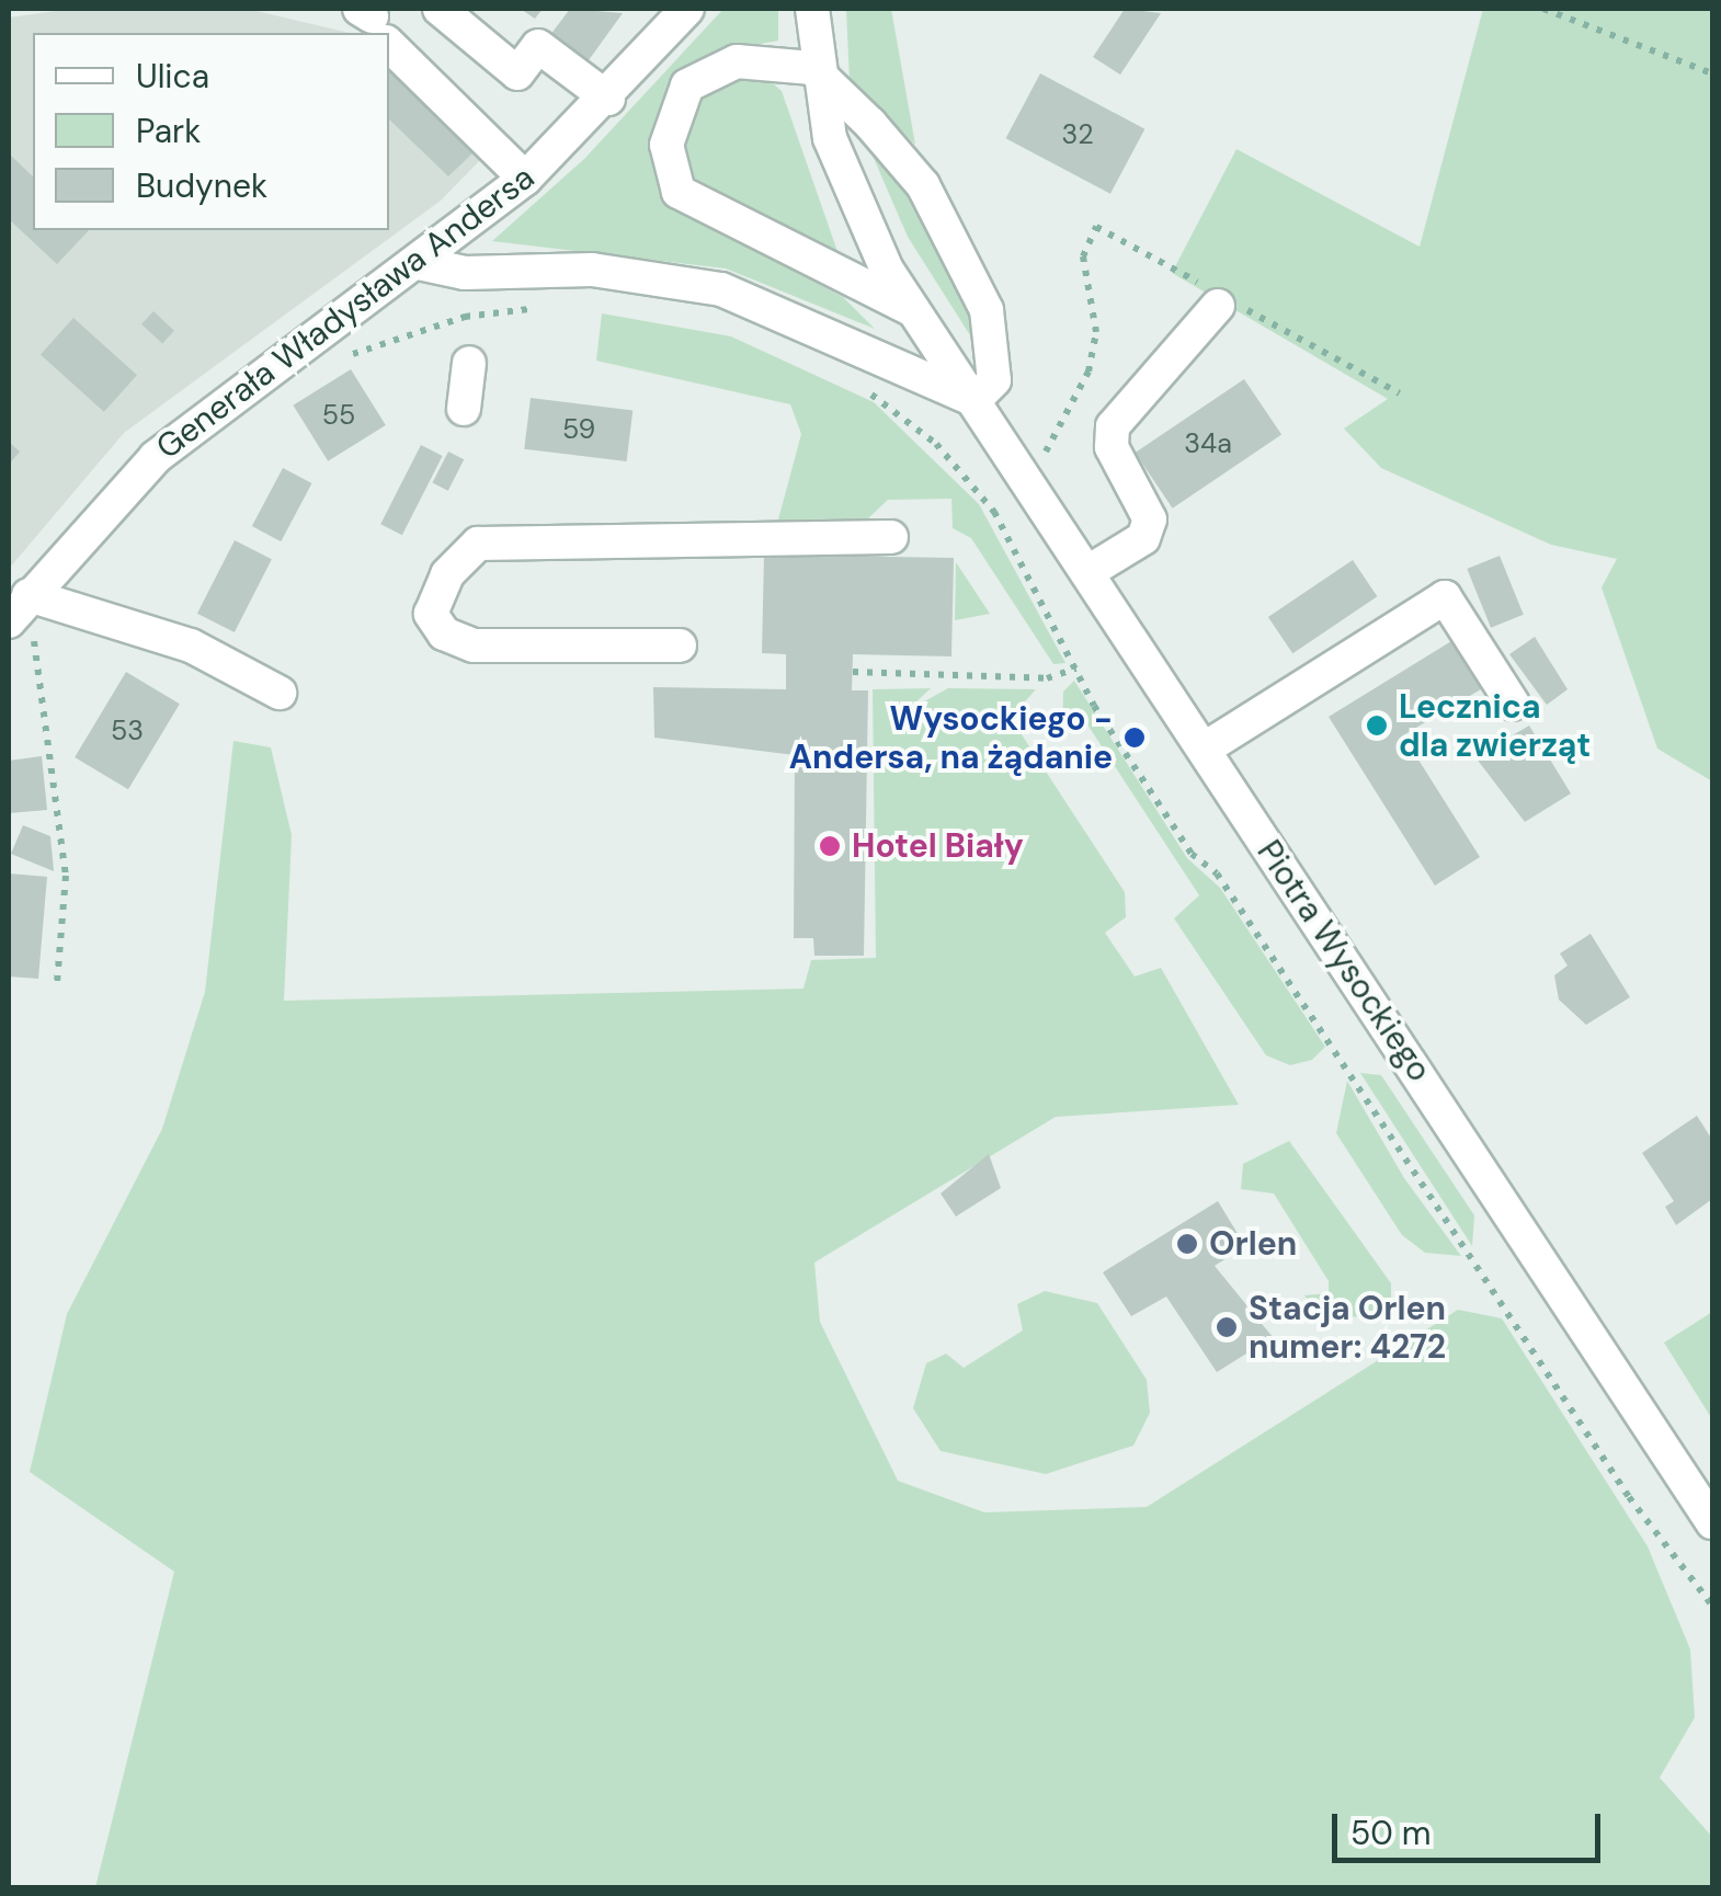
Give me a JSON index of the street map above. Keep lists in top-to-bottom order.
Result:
{
  "streets": {
    "street": ["Generała Władysława Andersa", "Piotra Wysockiego"]
  },
  "places": [
    "Lecznica dla zwierząt",
    "Wysockiego - Andersa, na żądanie",
    "Hotel Biały",
    "Orlen",
    "Stacja Orlen numer: 4272"
  ],
  "house_numbers": [
    "32",
    "55",
    "59",
    "34a",
    "53"
  ],
  "legend": ["Ulica", "Park", "Budynek"],
  "scale_bar": "50 m"
}
